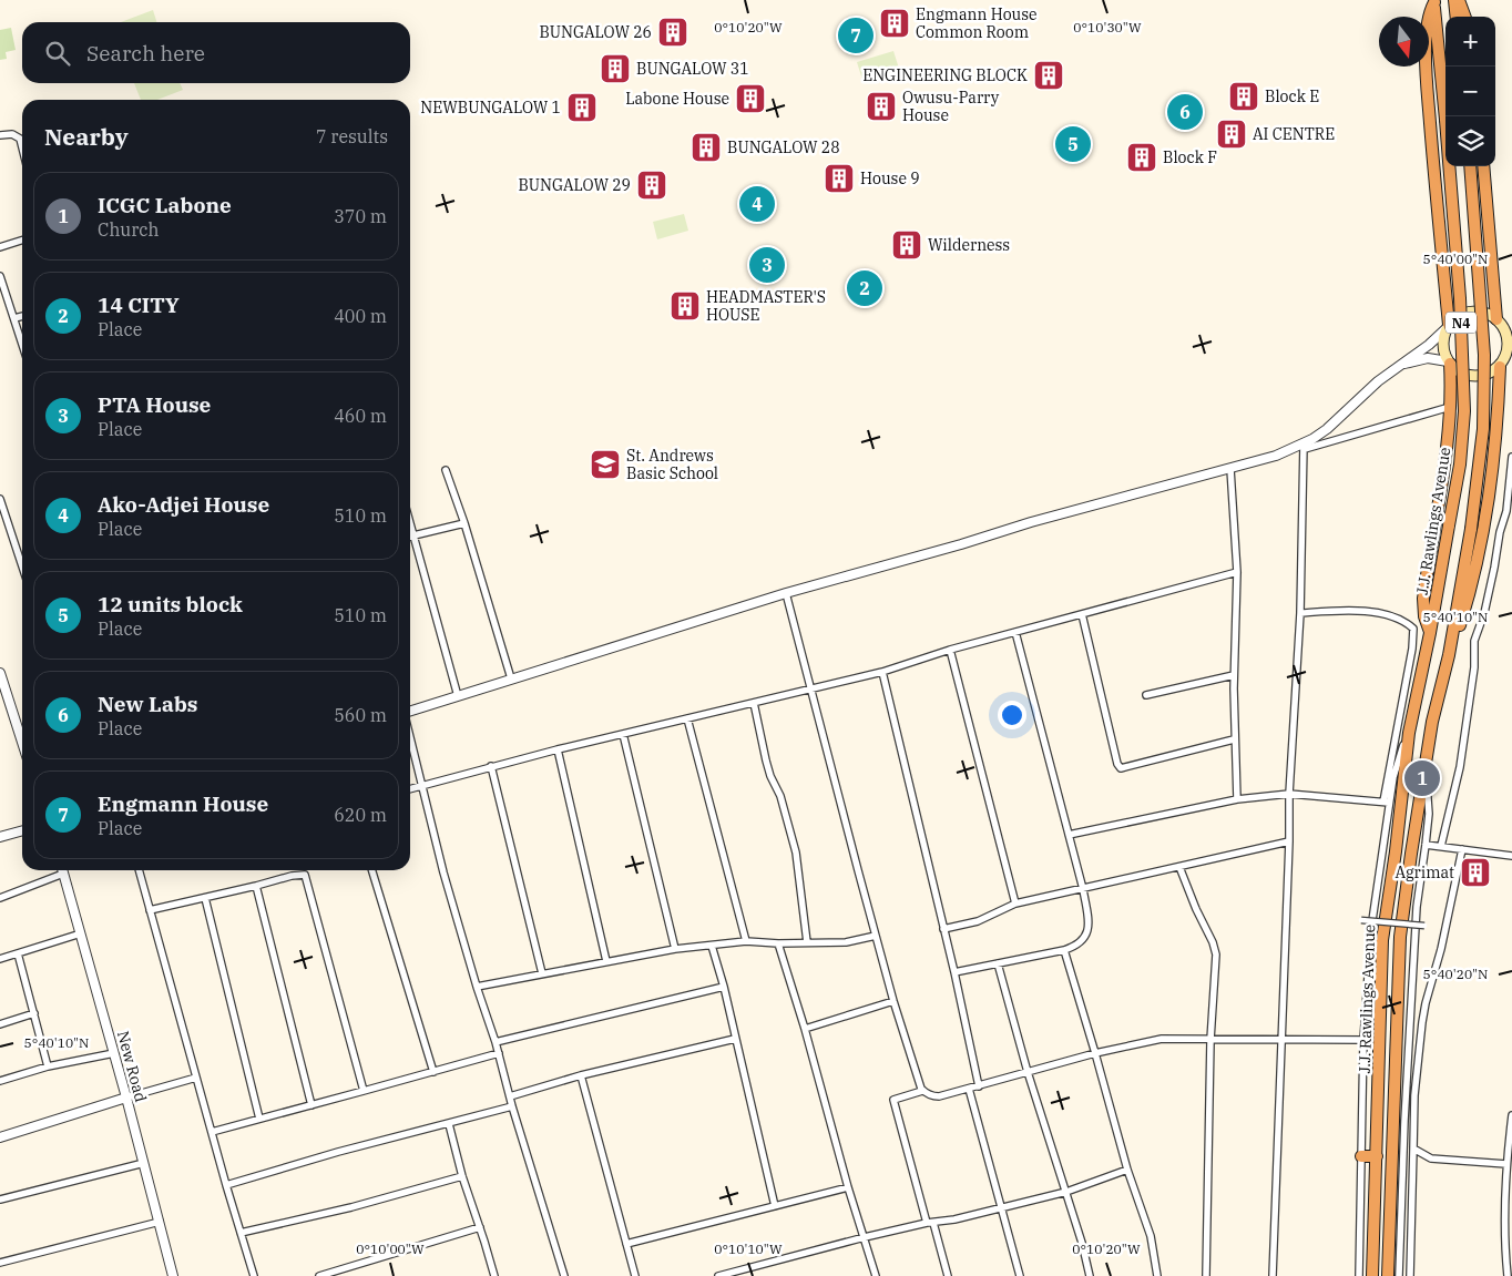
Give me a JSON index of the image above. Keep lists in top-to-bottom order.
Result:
{
  "streets": {
    "highway": ["N4", "J.J. Rawlings Avenue"],
    "street": ["New Road"]
  },
  "places": {
    "building": [
      "Engmann House Common Room",
      "BUNGALOW 26",
      "BUNGALOW 31",
      "ENGINEERING BLOCK",
      "Block E",
      "Labone House",
      "Owusu-Parry House",
      "NEWBUNGALOW 1",
      "AI CENTRE",
      "BUNGALOW 28",
      "Block F",
      "House 9",
      "BUNGALOW 29",
      "Wilderness",
      "HEADMASTER'S HOUSE",
      "Agrimat"
    ],
    "school or university": ["St. Andrews Basic School"]
  },
  "north": "bottom",
  "page": {
    "pins": [
      "7",
      "6",
      "5",
      "4",
      "3",
      "2",
      "1"
    ],
    "map_buttons": ["+", "−"],
    "search": "Search here",
    "heading": ["Nearby", "7 results"],
    "list": [
      {
        "mark": "1",
        "name": "ICGC Labone",
        "note": "Church",
        "value": "370 m"
      },
      {
        "mark": "2",
        "name": "14 CITY",
        "note": "Place",
        "value": "400 m"
      },
      {
        "mark": "3",
        "name": "PTA House",
        "note": "Place",
        "value": "460 m"
      },
      {
        "mark": "4",
        "name": "Ako-Adjei House",
        "note": "Place",
        "value": "510 m"
      },
      {
        "mark": "5",
        "name": "12 units block",
        "note": "Place",
        "value": "510 m"
      },
      {
        "mark": "6",
        "name": "New Labs",
        "note": "Place",
        "value": "560 m"
      },
      {
        "mark": "7",
        "name": "Engmann House",
        "note": "Place",
        "value": "620 m"
      }
    ]
  },
  "coordinates": [
    "0°10'20\"W",
    "0°10'30\"W",
    "5°40'00\"N",
    "5°40'10\"N",
    "5°40'20\"N",
    "0°10'00\"W",
    "0°10'10\"W"
  ]
}
